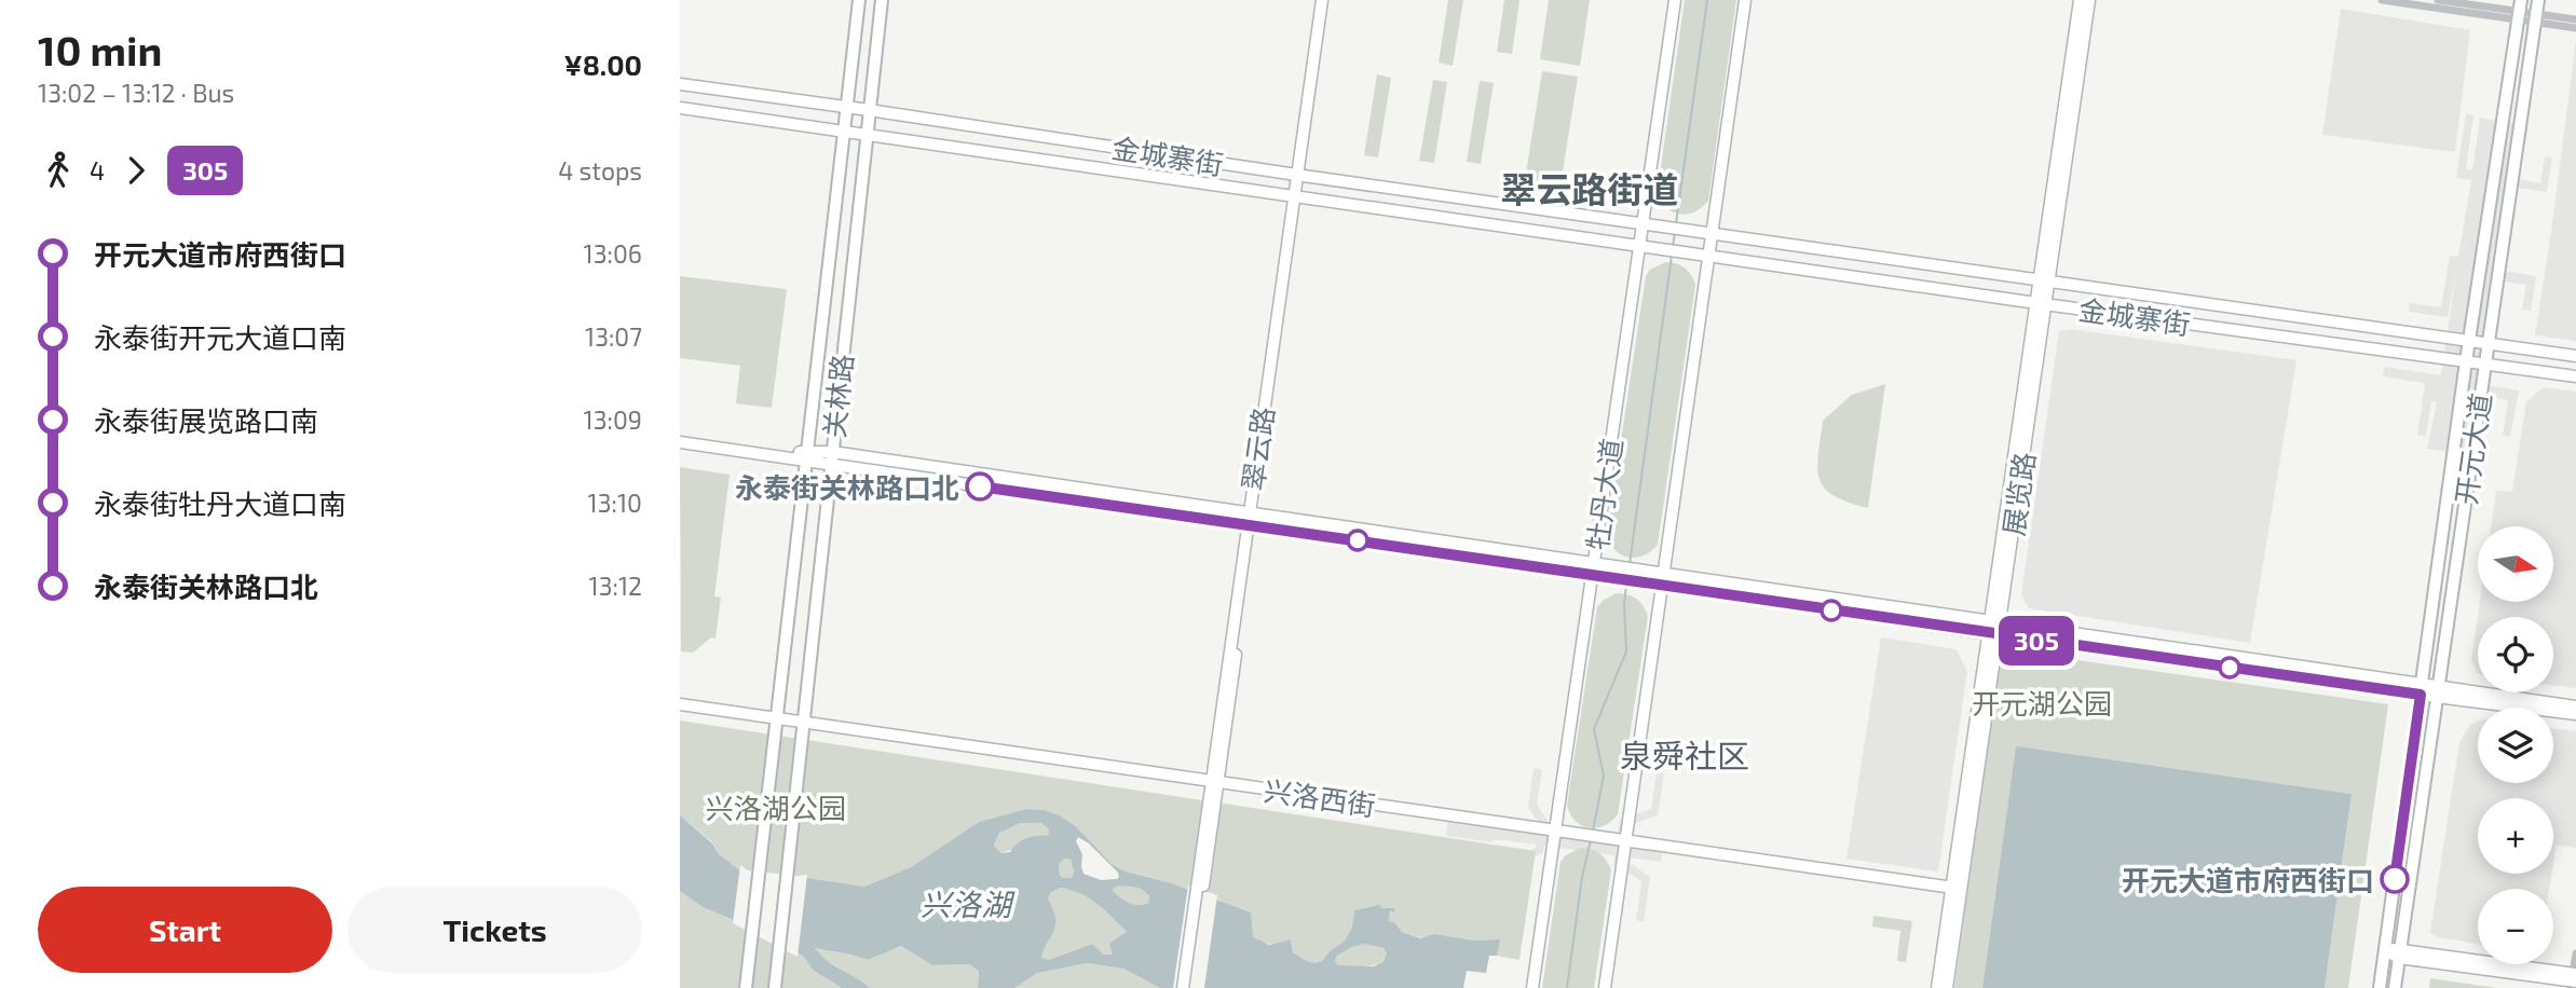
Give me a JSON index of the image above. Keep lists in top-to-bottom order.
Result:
{
  "streets": {
    "main road": [
      "金城寨街",
      "关林路",
      "翠云路",
      "开元大道",
      "牡丹大道",
      "展览路",
      "兴洛西街"
    ]
  },
  "crossings": [
    ["金城寨街", "关林路"],
    ["金城寨街", "翠云路"],
    ["金城寨街", "开元大道"],
    ["金城寨街", "牡丹大道"],
    ["金城寨街", "展览路"],
    ["关林路", "兴洛西街"],
    ["翠云路", "兴洛西街"],
    ["牡丹大道", "兴洛西街"],
    ["展览路", "兴洛西街"]
  ],
  "districts": ["翠云路街道", "泉舜社区"],
  "water": ["兴洛湖"],
  "parks": ["开元湖公园", "兴洛湖公园"],
  "places": ["永泰街关林路口北", "开元大道市府西街口"],
  "lines": ["bus line 305"],
  "north": "right",
  "page": {
    "heading": ["10 min", "13:02 – 13:12 · Bus", "¥8.00"],
    "on_map": "305",
    "legs": ["4", "305", "4 stops"],
    "list": [
      {
        "name": "开元大道市府西街口",
        "value": "13:06"
      },
      {
        "name": "永泰街开元大道口南",
        "value": "13:07"
      },
      {
        "name": "永泰街展览路口南",
        "value": "13:09"
      },
      {
        "name": "永泰街牡丹大道口南",
        "value": "13:10"
      },
      {
        "name": "永泰街关林路口北",
        "value": "13:12"
      }
    ],
    "map_buttons": ["+", "−"],
    "buttons": ["Start", "Tickets"]
  }
}
